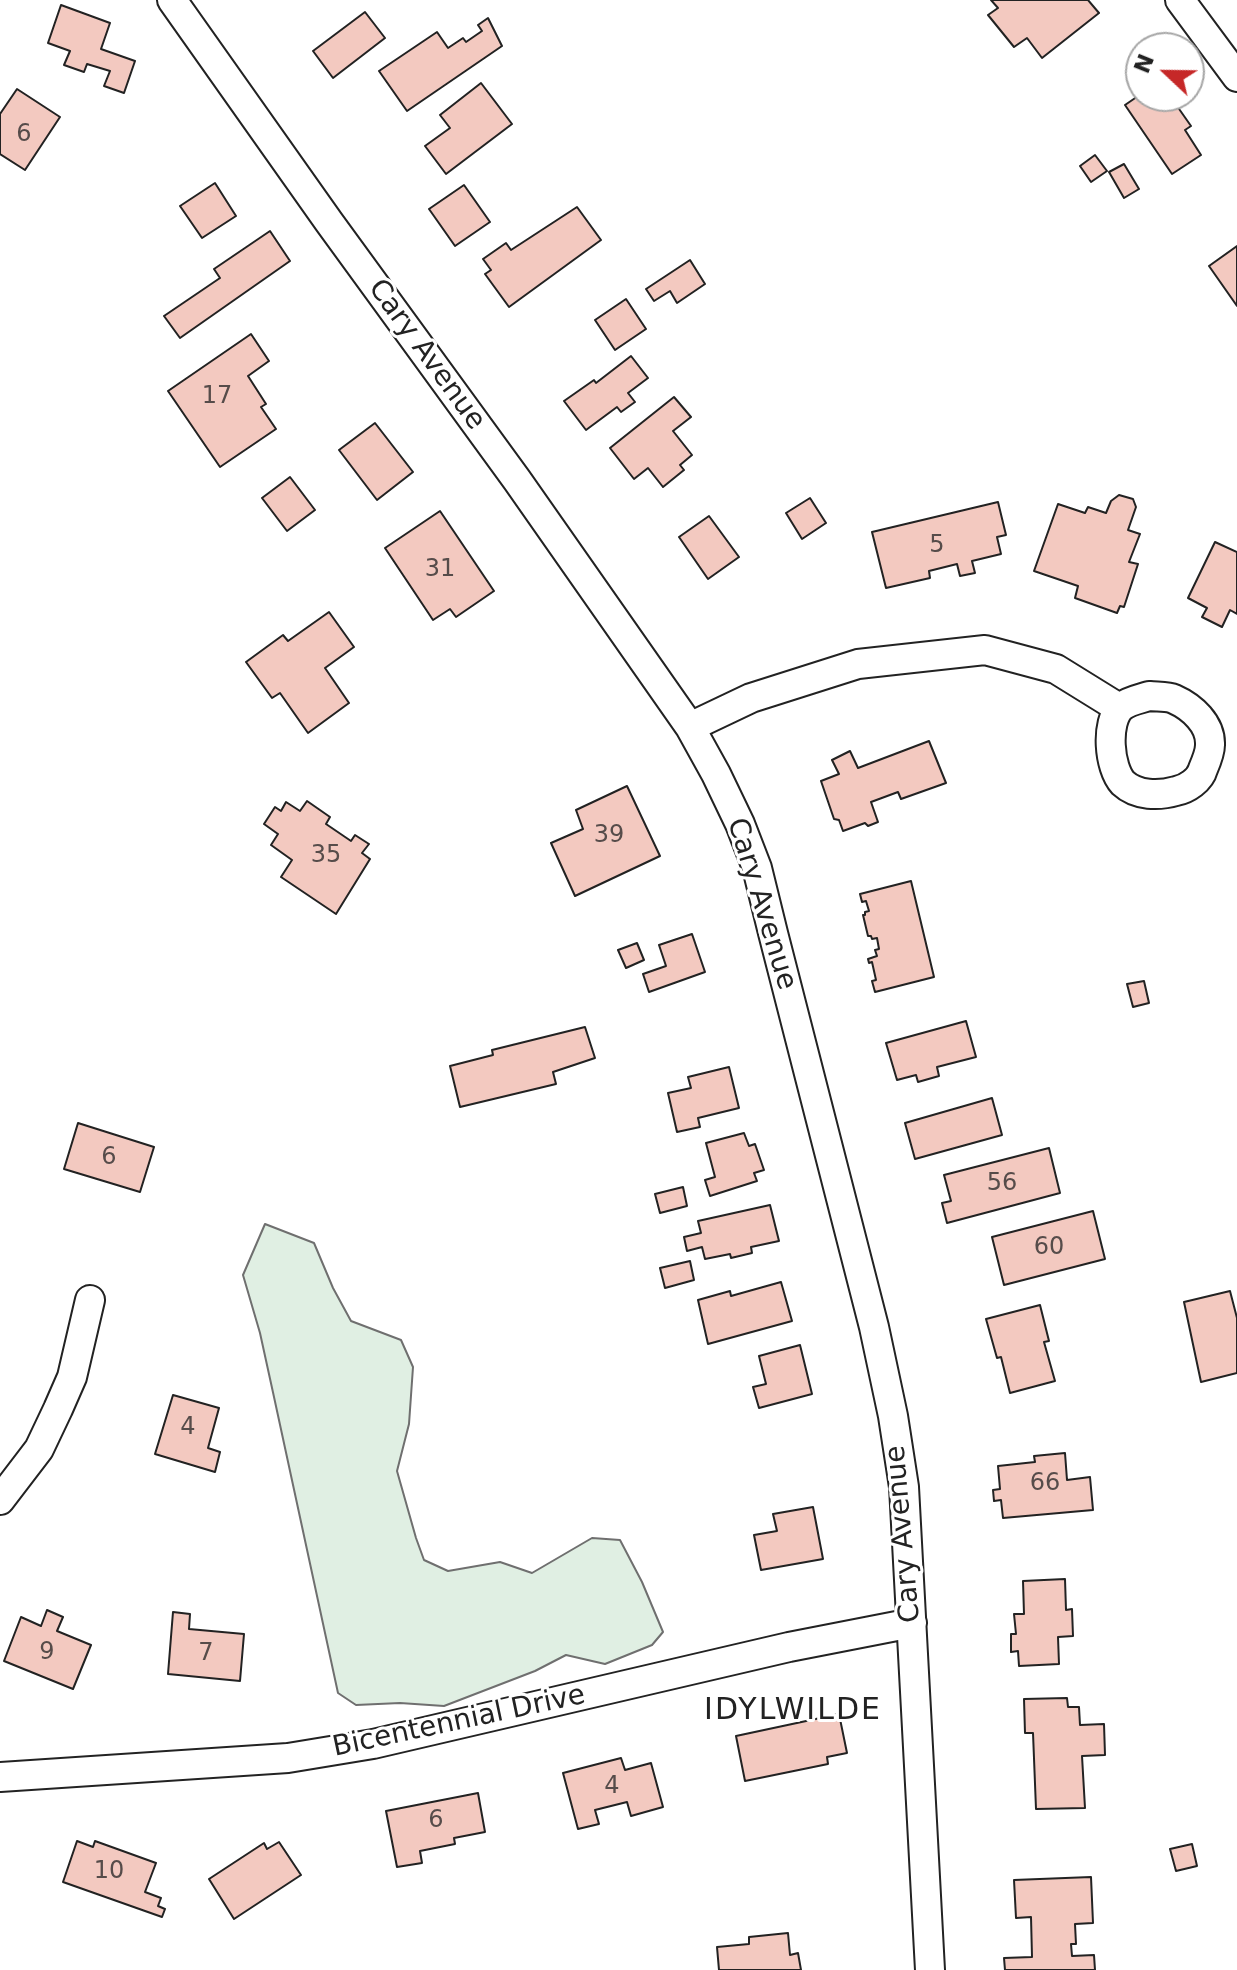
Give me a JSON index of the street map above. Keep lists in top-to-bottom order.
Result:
{
  "streets": {
    "street": ["Cary Avenue", "Bicentennial Drive"]
  },
  "crossings": [
    ["Cary Avenue", "Bicentennial Drive"]
  ],
  "districts": ["IDYLWILDE"],
  "house_numbers": [
    "6",
    "17",
    "5",
    "31",
    "39",
    "35",
    "6",
    "56",
    "60",
    "4",
    "66",
    "9",
    "7",
    "4",
    "6",
    "10"
  ],
  "north": "left"
}
